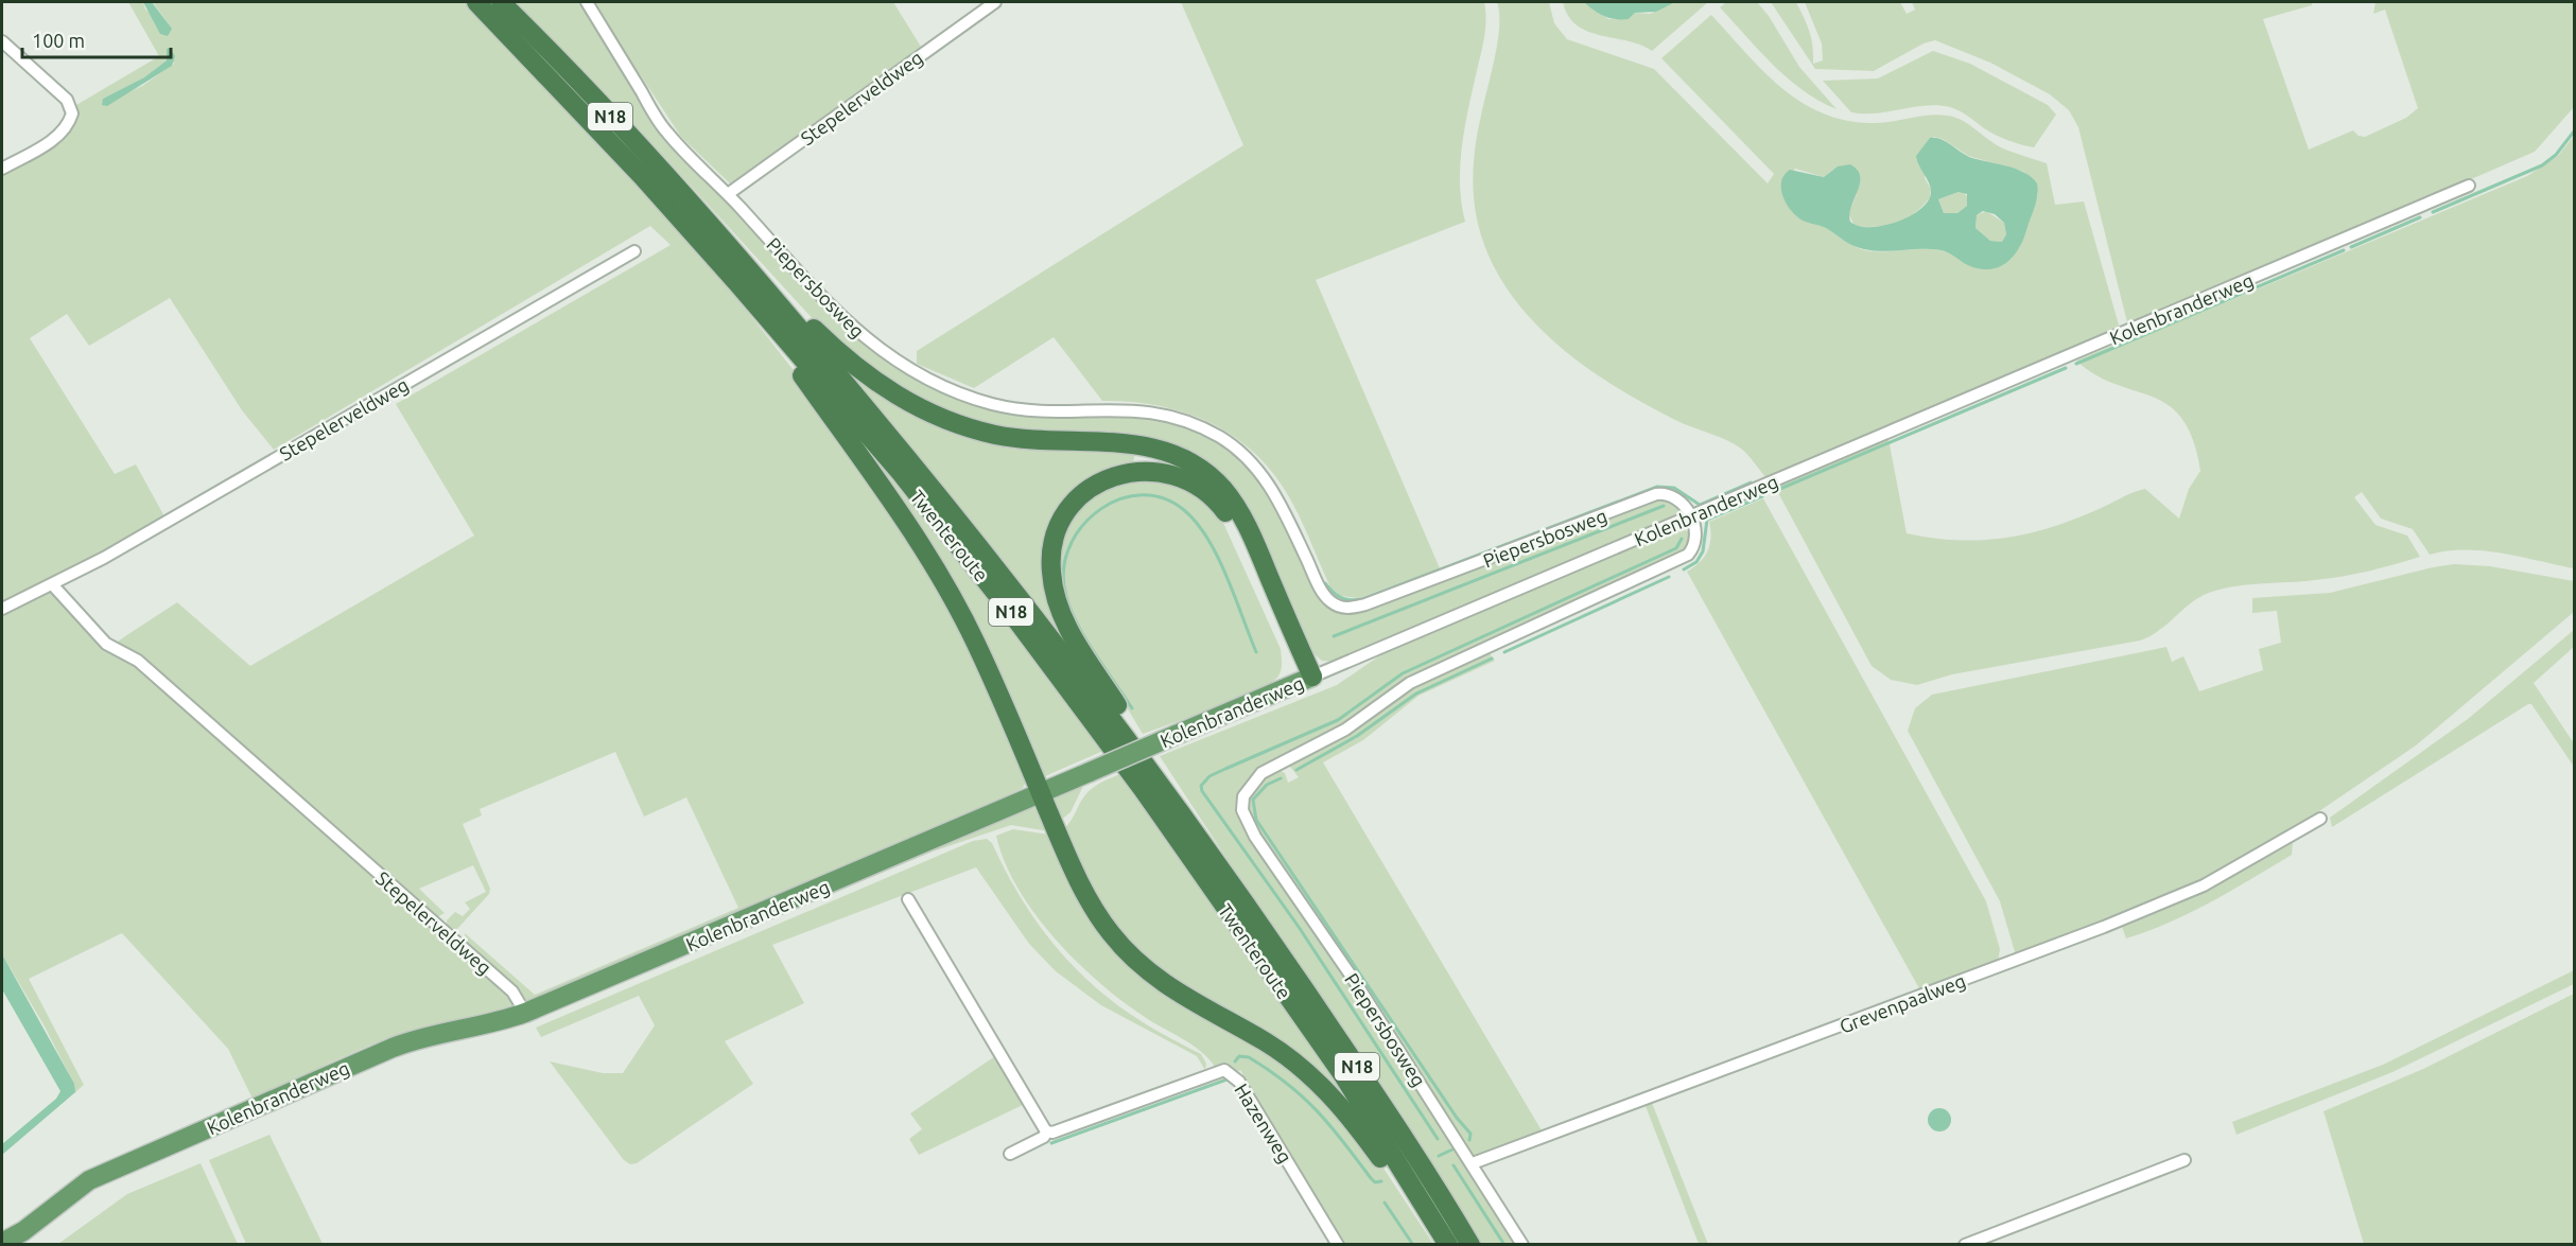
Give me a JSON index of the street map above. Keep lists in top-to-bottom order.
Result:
{
  "streets": {
    "highway": ["N18", "Twenteroute"],
    "main road": ["Kolenbranderweg"],
    "street": [
      "Stepelerveldweg",
      "Piepersbosweg",
      "Grevenpaalweg",
      "Hazenweg"
    ]
  },
  "crossings": [
    ["Stepelerveldweg", "Piepersbosweg"],
    ["Stepelerveldweg", "Kolenbranderweg"],
    ["N18", "Kolenbranderweg"],
    ["N18", "Twenteroute"],
    ["Piepersbosweg", "Kolenbranderweg"],
    ["Piepersbosweg", "Grevenpaalweg"]
  ],
  "scale_bar": "100 m"
}
